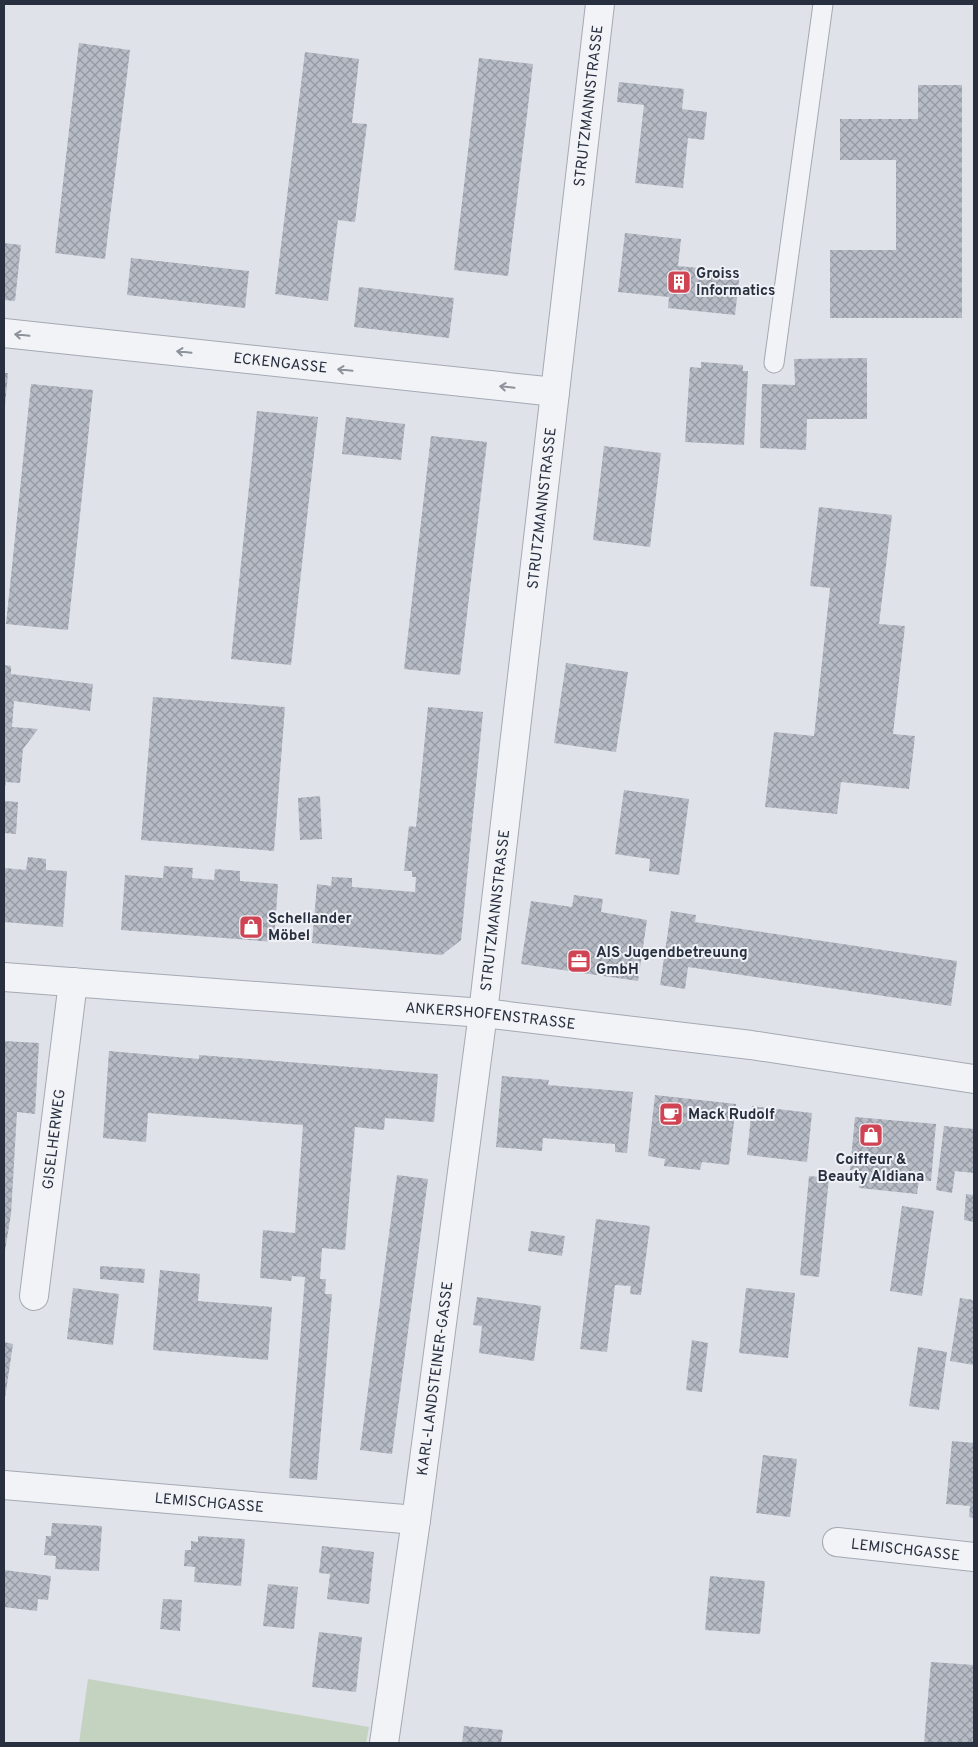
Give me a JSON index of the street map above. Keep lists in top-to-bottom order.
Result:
{
  "streets": {
    "street": [
      "STRUTZMANNSTRASSE",
      "ECKENGASSE",
      "ANKERSHOFENSTRASSE",
      "GISELHERWEG",
      "KARL-LANDSTEINER-GASSE",
      "LEMISCHGASSE"
    ]
  },
  "crossings": [
    ["STRUTZMANNSTRASSE", "ECKENGASSE"],
    ["STRUTZMANNSTRASSE", "ANKERSHOFENSTRASSE"],
    ["STRUTZMANNSTRASSE", "KARL-LANDSTEINER-GASSE"],
    ["ANKERSHOFENSTRASSE", "GISELHERWEG"],
    ["ANKERSHOFENSTRASSE", "KARL-LANDSTEINER-GASSE"],
    ["KARL-LANDSTEINER-GASSE", "LEMISCHGASSE"]
  ],
  "one_way": ["ECKENGASSE"],
  "places": {
    "building": ["Groiss Informatics"],
    "shop": ["Schellander Möbel", "Coiffeur & Beauty Aldiana"],
    "office": ["AIS Jugendbetreuung GmbH"],
    "cafe": ["Mack Rudolf"]
  }
}
